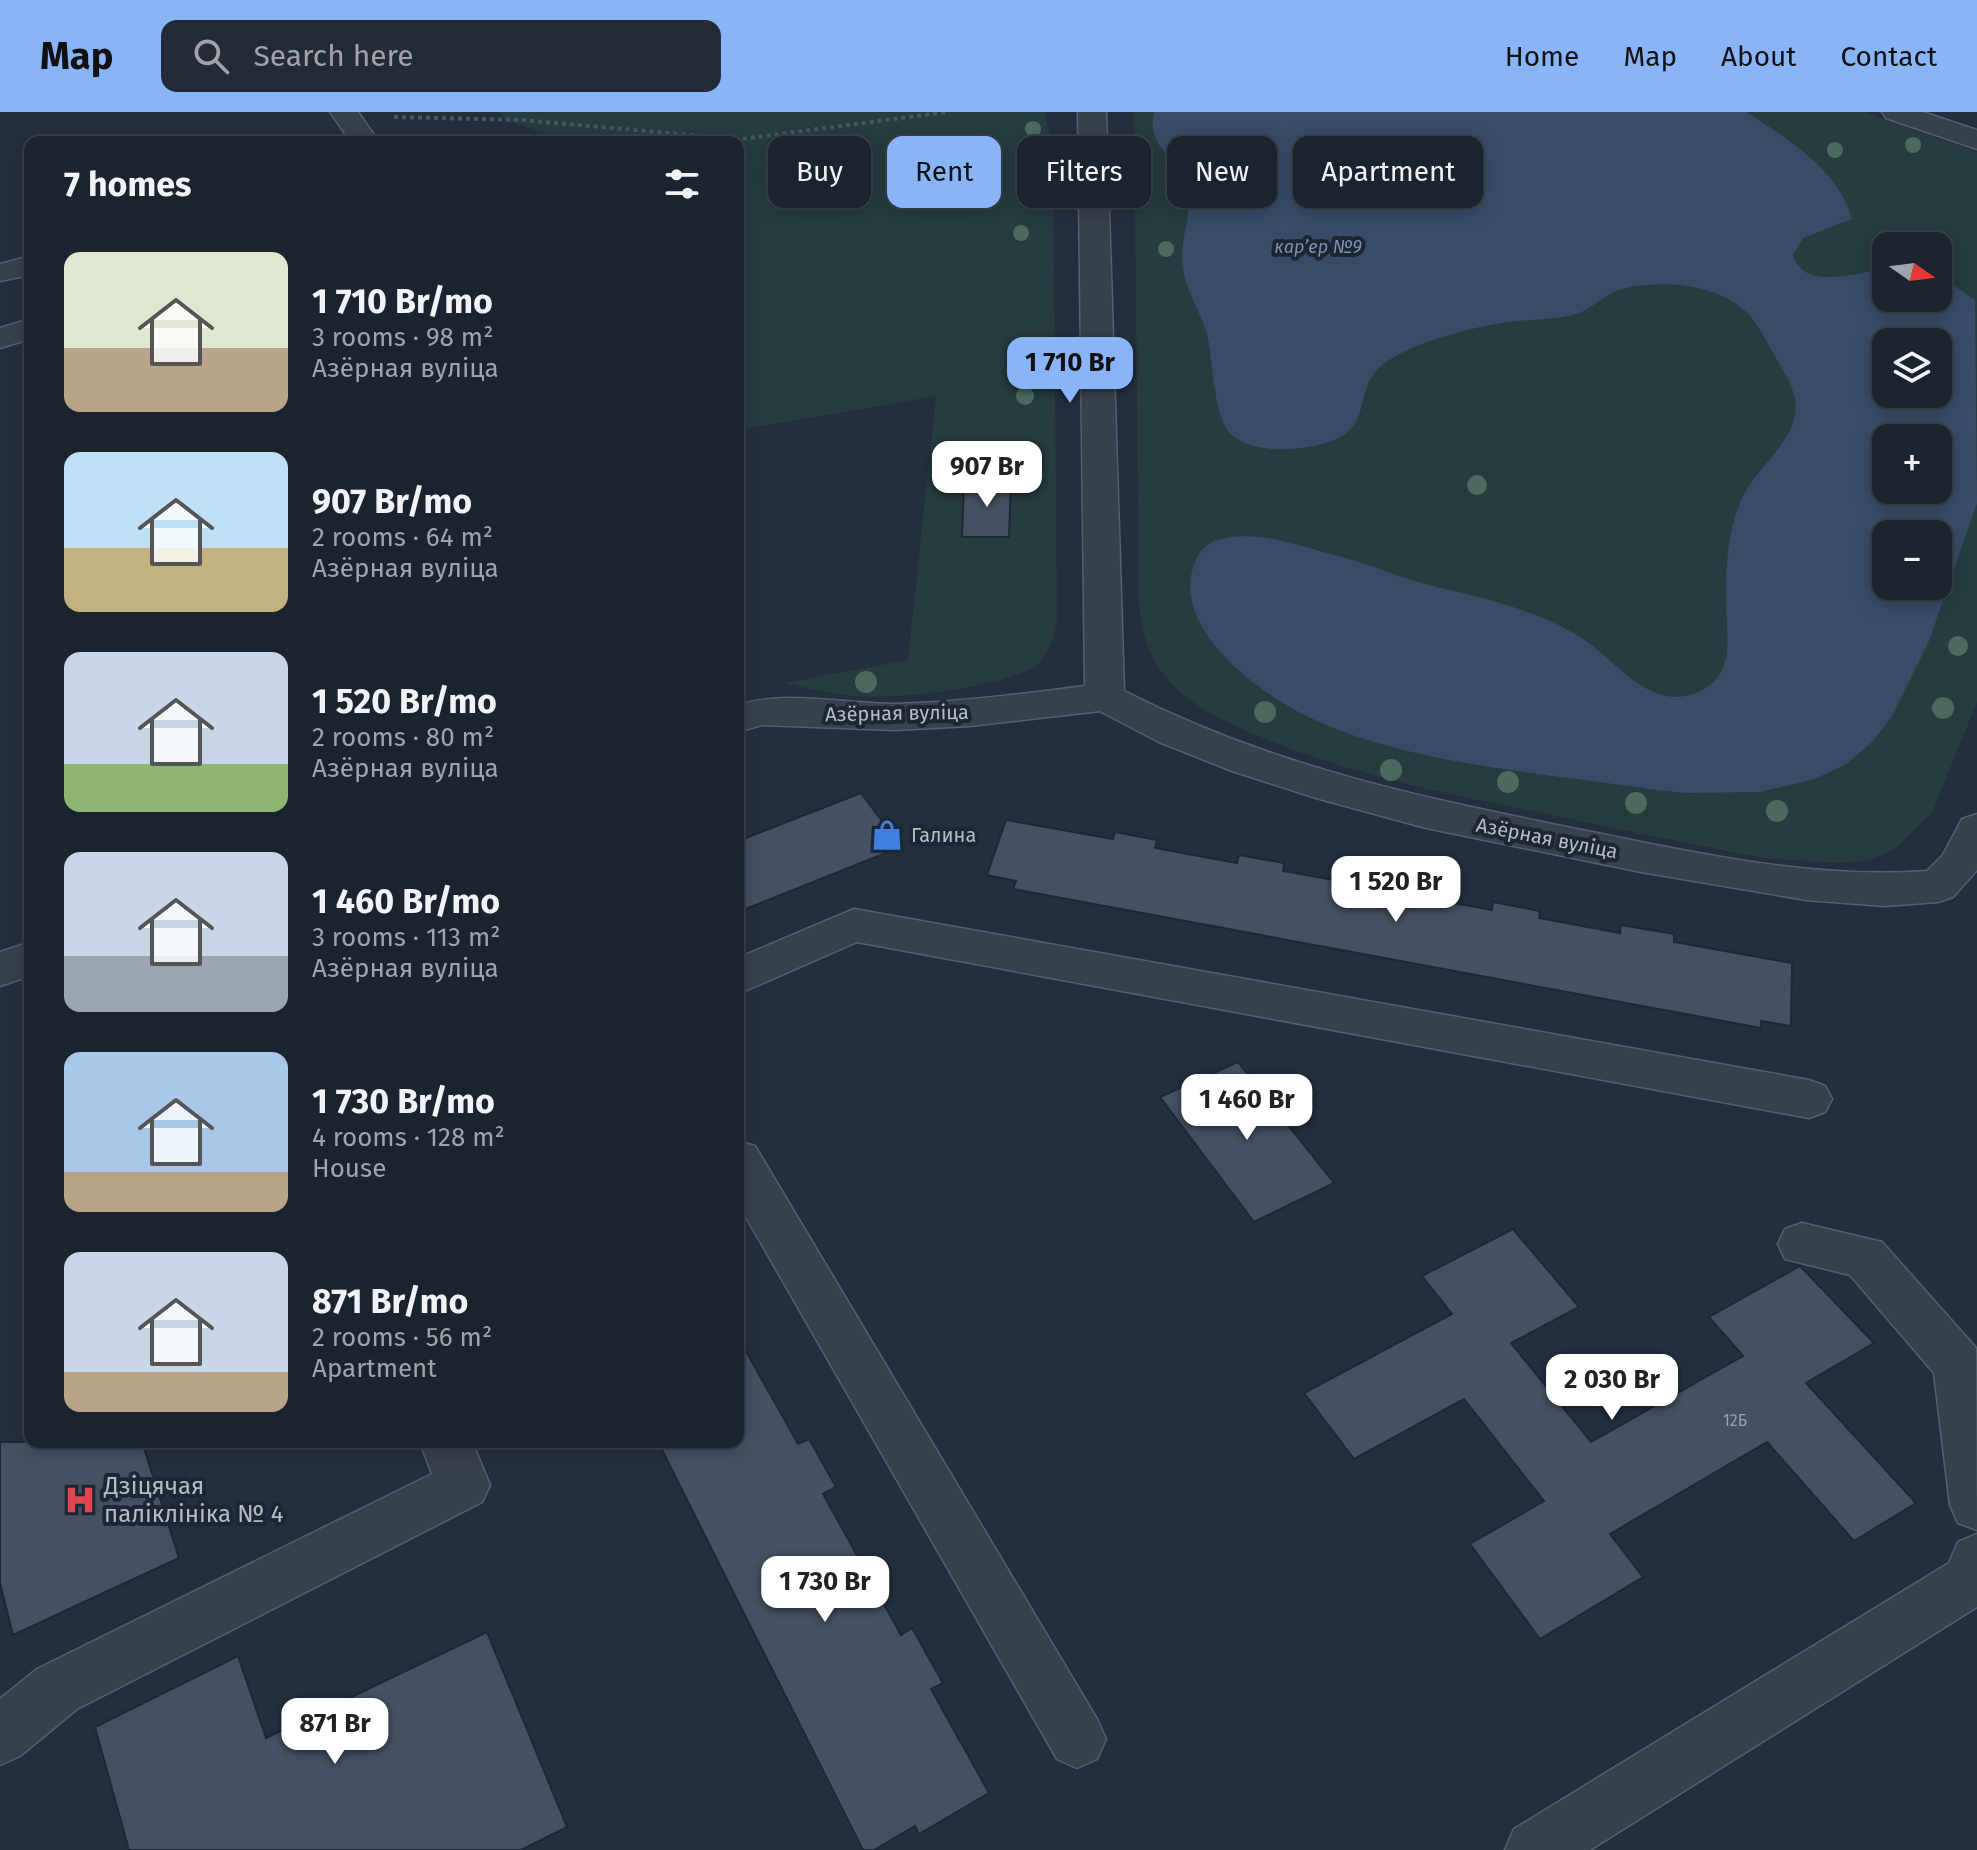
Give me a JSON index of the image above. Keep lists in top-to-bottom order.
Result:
{
  "streets": {
    "street": ["Азёрная вуліца"]
  },
  "water": ["карʼер №9"],
  "places": {
    "shop": ["Галина"],
    "hospital": ["Дзіцячая паліклініка № 4"]
  },
  "house_numbers": ["12Б"],
  "north": "right",
  "page": {
    "header": "Map",
    "search": "Search here",
    "nav": [
      "Home",
      "Map",
      "About",
      "Contact"
    ],
    "chip": [
      "Buy",
      "Rent",
      "Filters",
      "New",
      "Apartment"
    ],
    "heading": "7 homes",
    "map_buttons": ["+", "−"],
    "list": [
      {
        "name": "1 710 Br/mo",
        "note": "3 rooms · 98 m² · Азёрная вуліца"
      },
      {
        "name": "907 Br/mo",
        "note": "2 rooms · 64 m² · Азёрная вуліца"
      },
      {
        "name": "1 520 Br/mo",
        "note": "2 rooms · 80 m² · Азёрная вуліца"
      },
      {
        "name": "1 460 Br/mo",
        "note": "3 rooms · 113 m² · Азёрная вуліца"
      },
      {
        "name": "1 730 Br/mo",
        "note": "4 rooms · 128 m² · House"
      },
      {
        "name": "871 Br/mo",
        "note": "2 rooms · 56 m² · Apartment"
      }
    ],
    "price": [
      "1 710 Br",
      "907 Br",
      "1 520 Br",
      "1 460 Br",
      "2 030 Br",
      "1 730 Br",
      "871 Br"
    ]
  }
}
